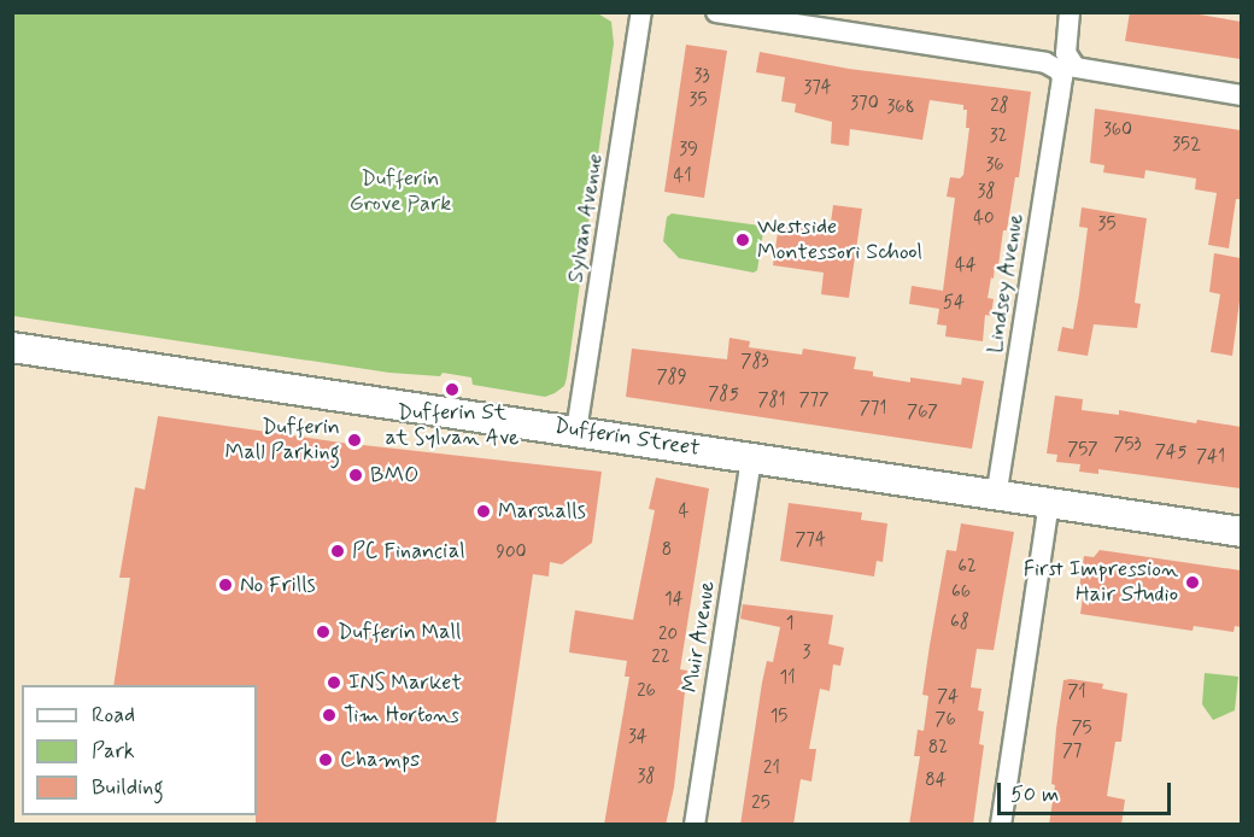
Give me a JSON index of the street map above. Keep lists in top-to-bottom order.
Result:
{
  "streets": {
    "main road": ["Dufferin Street"],
    "street": ["Sylvan Avenue", "Lindsey Avenue", "Muir Avenue"]
  },
  "crossings": [
    ["Sylvan Avenue", "Dufferin Street"],
    ["Lindsey Avenue", "Dufferin Street"],
    ["Dufferin Street", "Muir Avenue"]
  ],
  "parks": ["Dufferin Grove Park"],
  "places": [
    "Westside Montessori School",
    "Dufferin St at Sylvan Ave",
    "Dufferin Mall Parking",
    "BMO",
    "Marshalls",
    "PC Financial",
    "First Impression Hair Studio",
    "No Frills",
    "Dufferin Mall",
    "INS Market",
    "Tim Hortons",
    "Champs"
  ],
  "house_numbers": [
    "33",
    "374",
    "35",
    "370",
    "28",
    "368",
    "360",
    "32",
    "352",
    "39",
    "36",
    "41",
    "38",
    "40",
    "35",
    "44",
    "54",
    "783",
    "789",
    "785",
    "781",
    "777",
    "771",
    "767",
    "753",
    "757",
    "745",
    "741",
    "4",
    "774",
    "8",
    "900",
    "62",
    "66",
    "14",
    "68",
    "1",
    "20",
    "3",
    "22",
    "11",
    "26",
    "71",
    "74",
    "15",
    "76",
    "75",
    "34",
    "82",
    "77",
    "21",
    "38",
    "84",
    "25"
  ],
  "legend": ["Road", "Park", "Building"],
  "scale_bar": "50 m"
}
